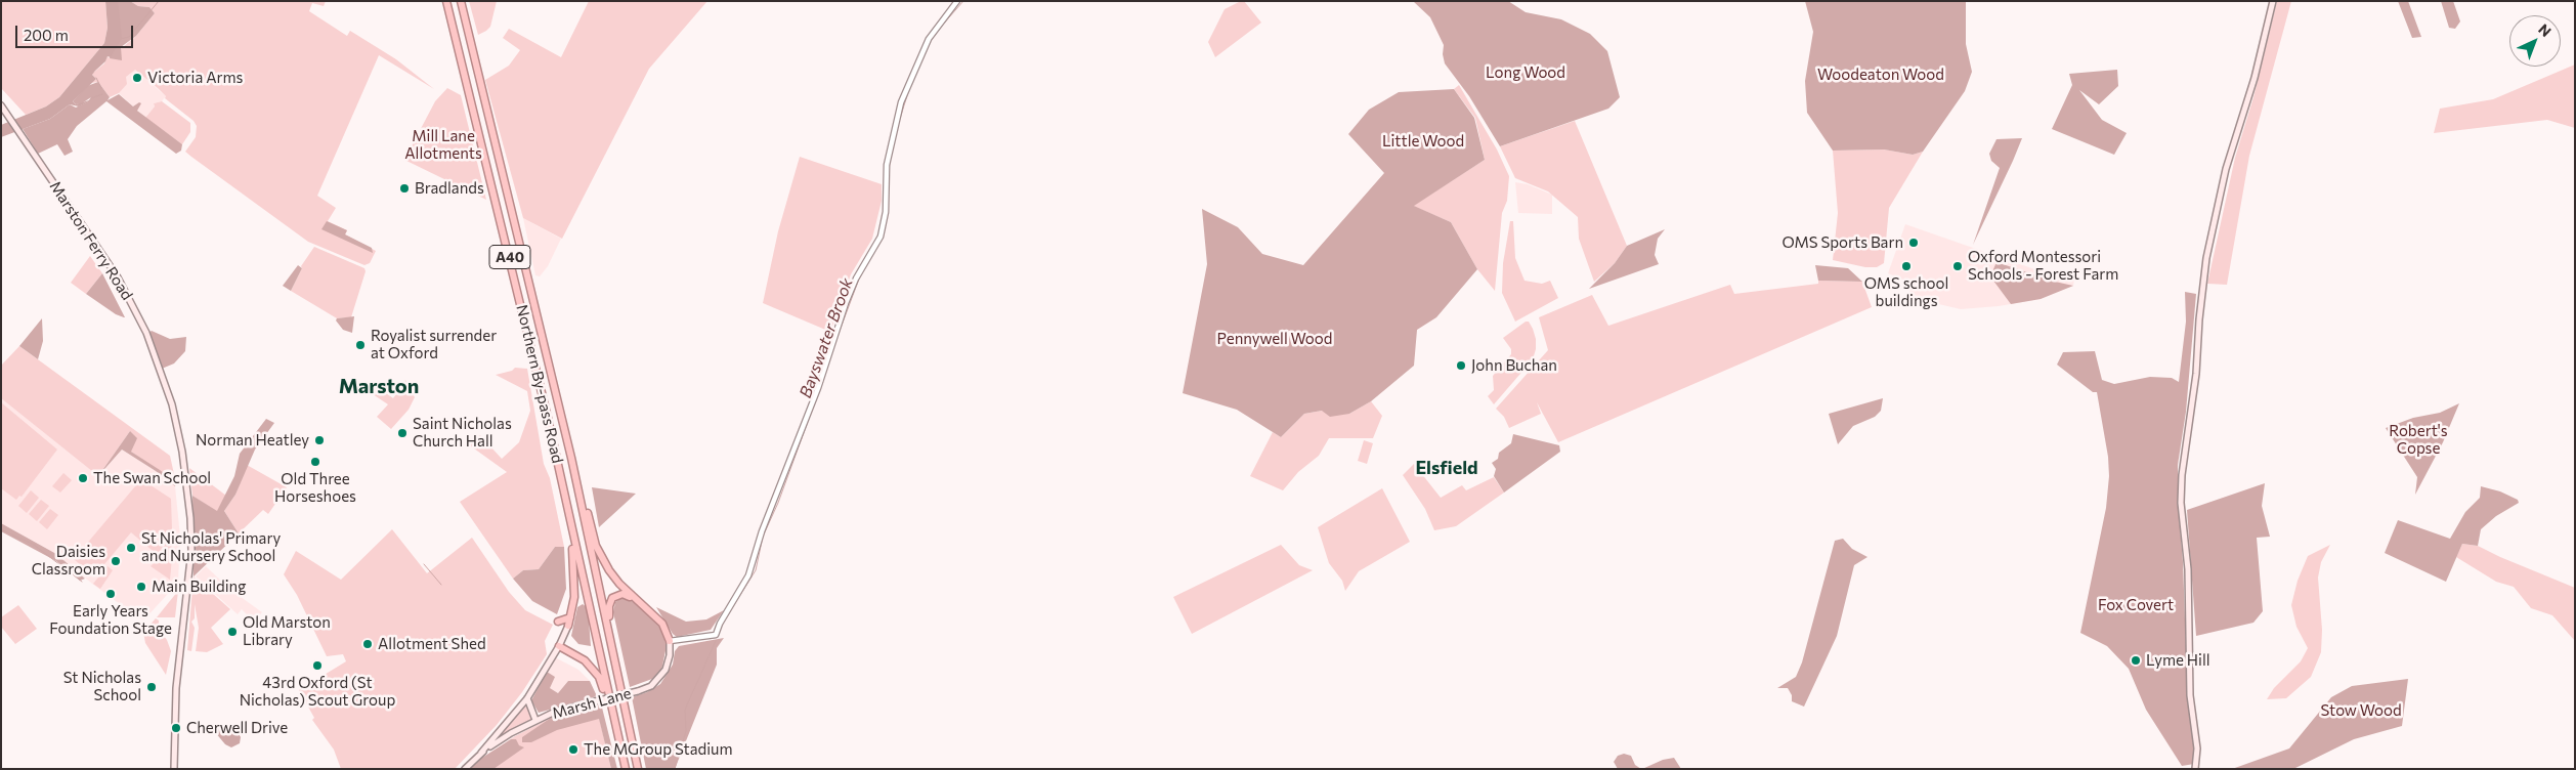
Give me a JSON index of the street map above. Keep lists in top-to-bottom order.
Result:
{
  "streets": {
    "highway": ["A40", "Northern By-pass Road"],
    "main road": ["Marston Ferry Road", "Marsh Lane"]
  },
  "districts": ["Marston", "Elsfield"],
  "water": ["Bayswater Brook"],
  "parks": [
    "Long Wood",
    "Woodeaton Wood",
    "Mill Lane Allotments",
    "Little Wood",
    "Pennywell Wood",
    "Robert's Copse",
    "Fox Covert",
    "Stow Wood"
  ],
  "places": [
    "Victoria Arms",
    "Bradlands",
    "OMS Sports Barn",
    "OMS school buildings",
    "Oxford Montessori Schools - Forest Farm",
    "Royalist surrender at Oxford",
    "John Buchan",
    "Saint Nicholas Church Hall",
    "Norman Heatley",
    "Old Three Horseshoes",
    "The Swan School",
    "St Nicholas' Primary and Nursery School",
    "Daisies Classroom",
    "Main Building",
    "Early Years Foundation Stage",
    "Old Marston Library",
    "Allotment Shed",
    "Lyme Hill",
    "43rd Oxford (St Nicholas) Scout Group",
    "St Nicholas School",
    "Cherwell Drive",
    "The MGroup Stadium"
  ],
  "scale_bar": "200 m",
  "north": "top right"
}
